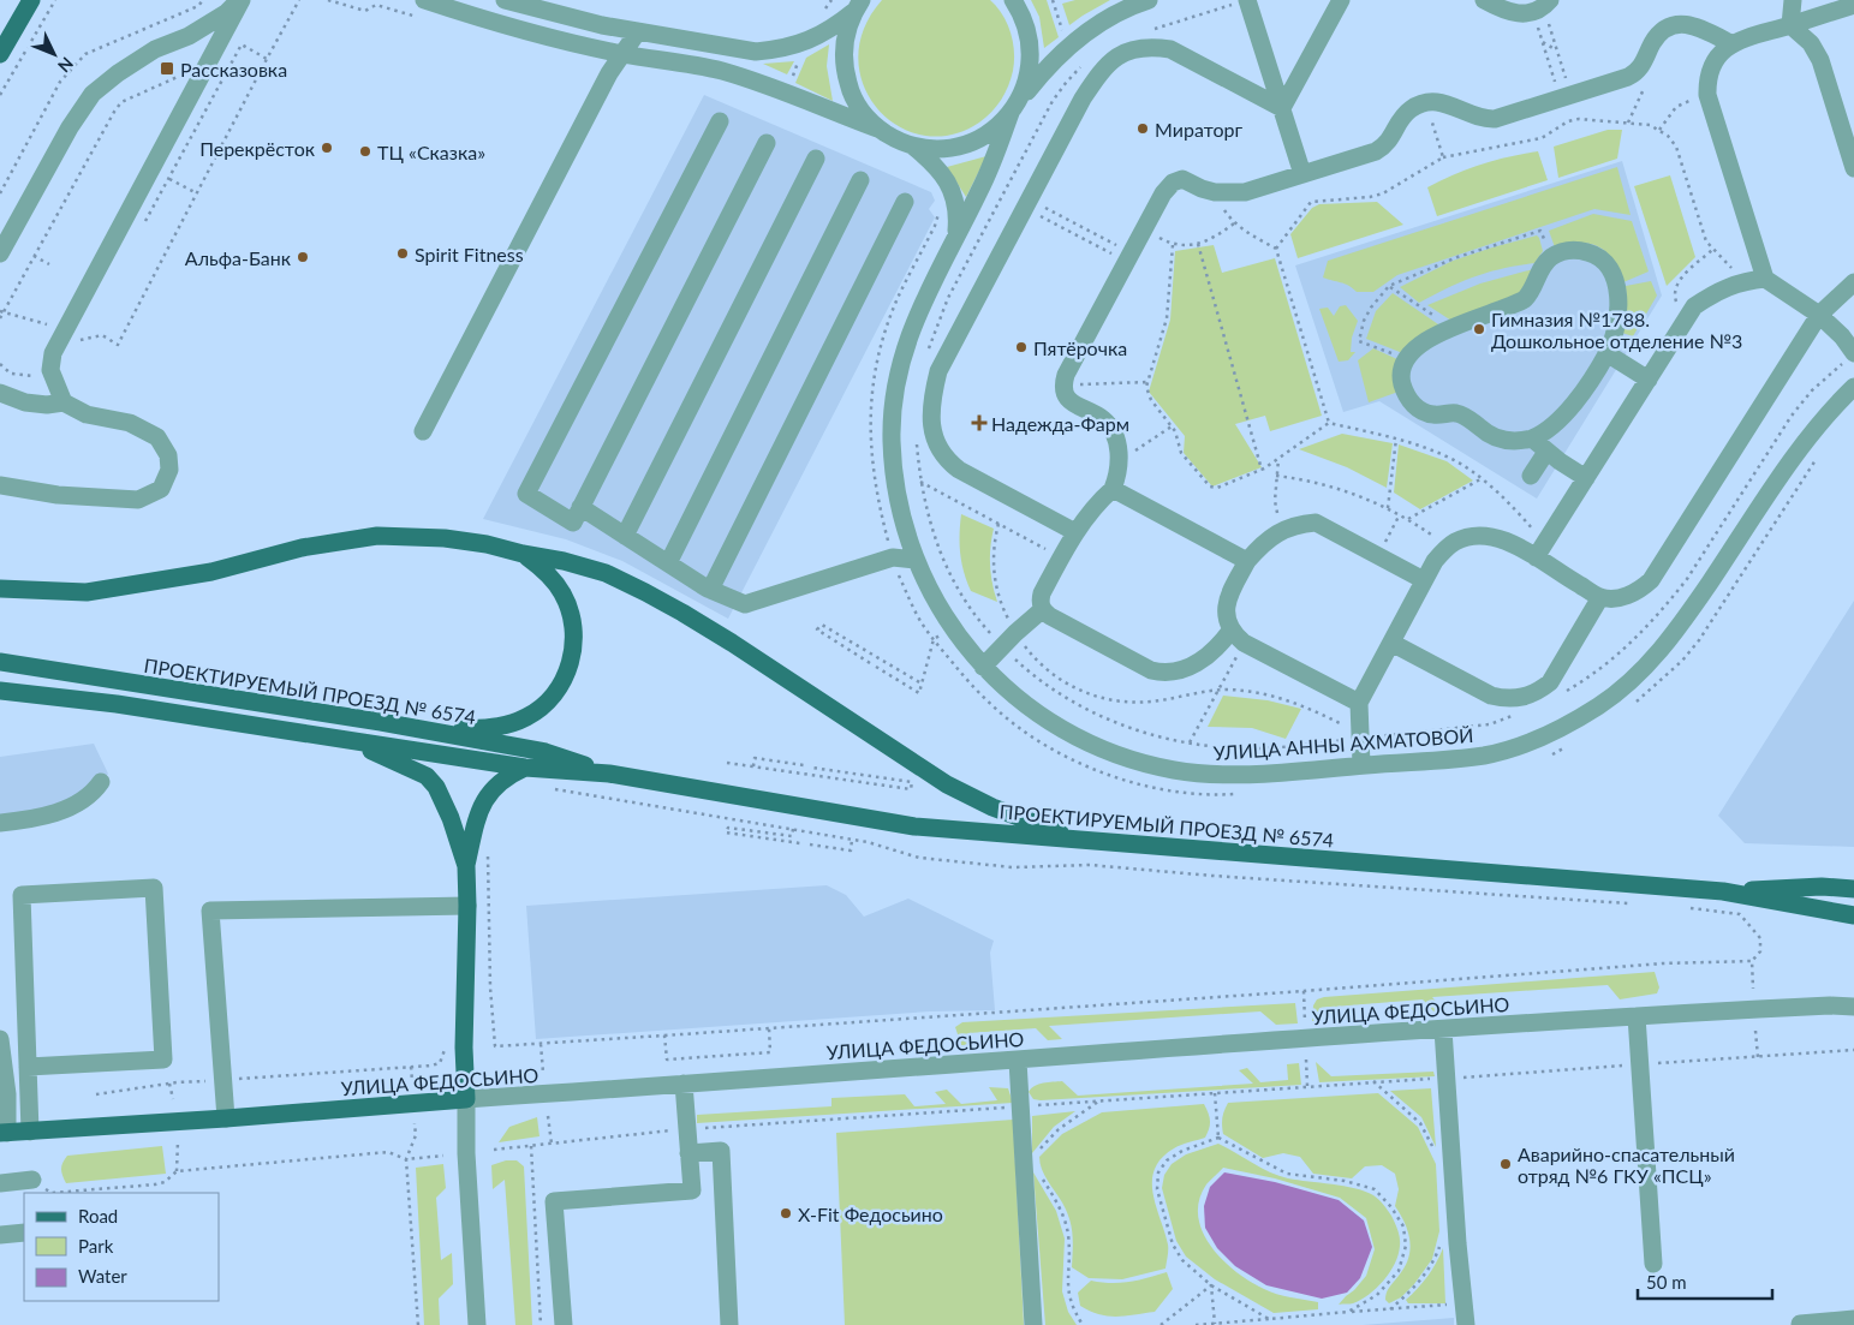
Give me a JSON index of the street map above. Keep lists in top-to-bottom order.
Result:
{
  "streets": {
    "main road": ["ПРОЕКТИРУЕМЫЙ ПРОЕЗД № 6574", "УЛИЦА ФЕДОСЬИНО"],
    "street": ["УЛИЦА АННЫ АХМАТОВОЙ"]
  },
  "places": {
    "transit": ["Рассказовка"],
    "other": [
      "Мираторг",
      "Перекрёсток",
      "ТЦ «Сказка»",
      "Spirit Fitness",
      "Альфа-Банк",
      "Гимназия №1788. Дошкольное отделение №3",
      "Пятёрочка",
      "Аварийно-спасательный отряд №6 ГКУ «ПСЦ»",
      "X-Fit Федосьино"
    ],
    "health": ["Надежда-Фарм"]
  },
  "legend": ["Road", "Park", "Water"],
  "scale_bar": "50 m",
  "north": "bottom right"
}
